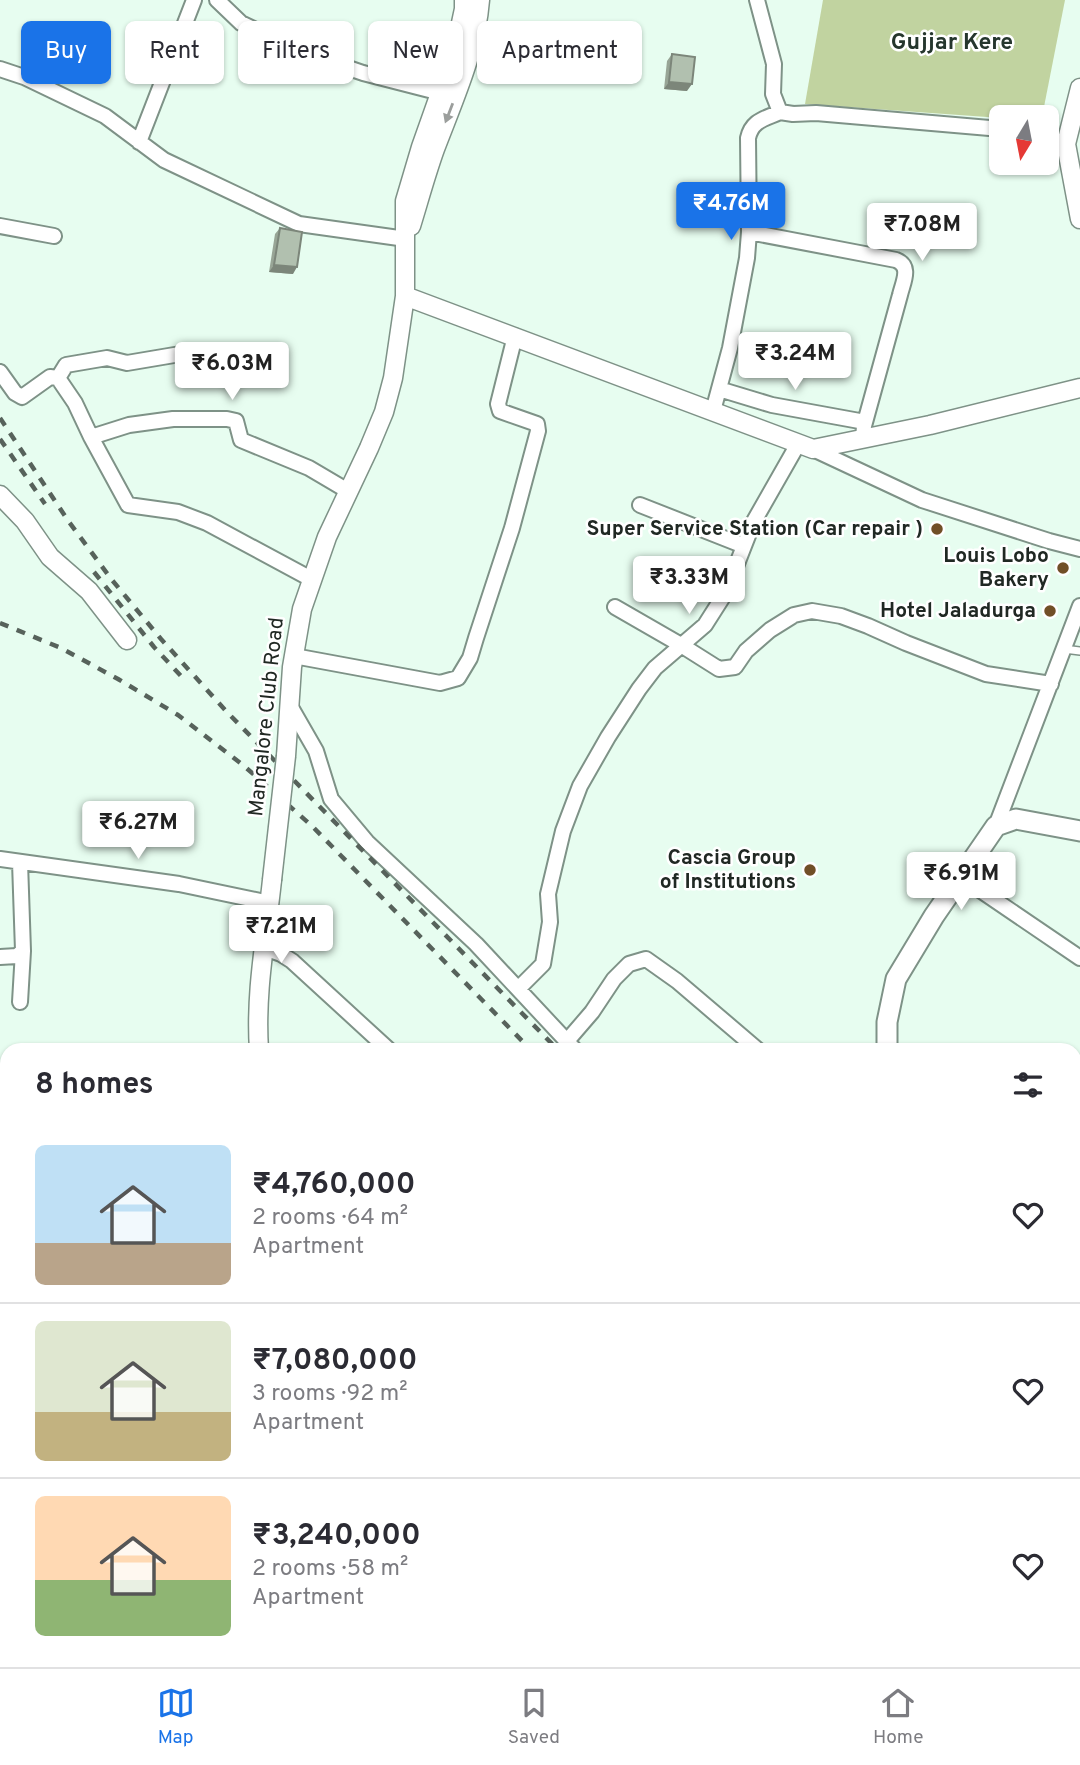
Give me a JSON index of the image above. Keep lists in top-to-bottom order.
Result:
{
  "streets": {
    "street": ["Mangalore Club Road"]
  },
  "districts": ["Gujjar Kere"],
  "places": [
    "Super Service Station (Car repair )",
    "Louis Lobo Bakery",
    "Hotel Jaladurga",
    "Cascia Group of Institutions"
  ],
  "north": "bottom",
  "page": {
    "chip": [
      "Buy",
      "Rent",
      "Filters",
      "New",
      "Apartment"
    ],
    "price": [
      "₹4.76M",
      "₹7.08M",
      "₹3.24M",
      "₹6.03M",
      "₹3.33M",
      "₹6.27M",
      "₹6.91M",
      "₹7.21M"
    ],
    "heading": "8 homes",
    "list": [
      {
        "name": "₹4,760,000",
        "note": "2 rooms · 64 m² · Apartment"
      },
      {
        "name": "₹7,080,000",
        "note": "3 rooms · 92 m² · Apartment"
      },
      {
        "name": "₹3,240,000",
        "note": "2 rooms · 58 m² · Apartment"
      }
    ],
    "tabs": ["Map", "Saved", "Home"]
  }
}
